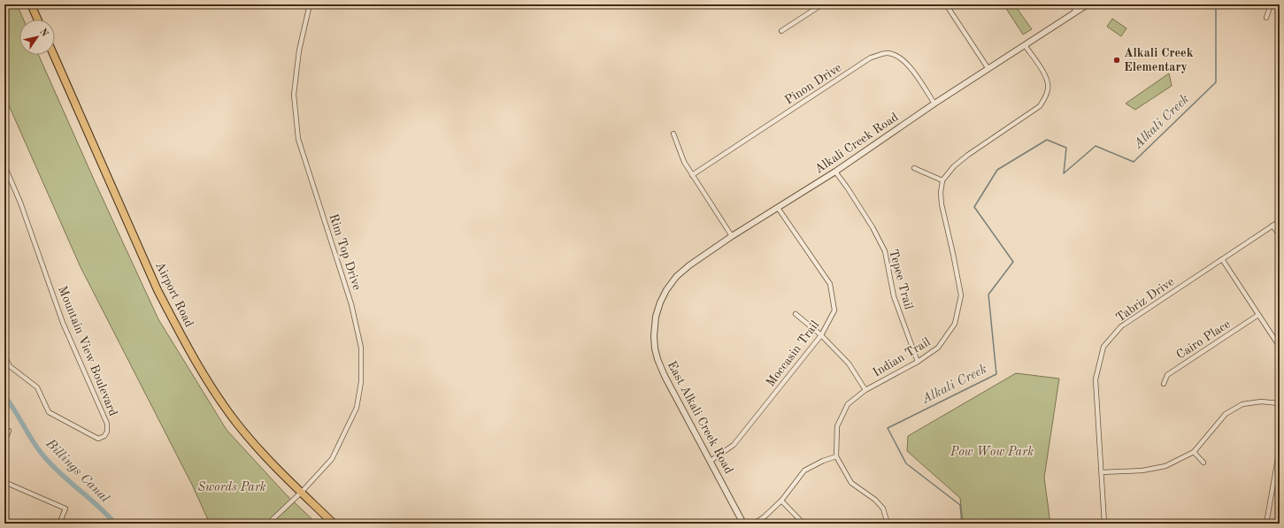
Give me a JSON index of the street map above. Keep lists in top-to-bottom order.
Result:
{
  "streets": {
    "highway": ["Airport Road"],
    "street": [
      "Pinon Drive",
      "Alkali Creek Road",
      "Rim Top Drive",
      "Tepee Trail",
      "Tabriz Drive",
      "Cairo Place",
      "Mountain View Boulevard",
      "Moccasin Trail",
      "Indian Trail",
      "East Alkali Creek Road"
    ]
  },
  "crossings": [
    ["Pinon Drive", "Alkali Creek Road"],
    ["Alkali Creek Road", "Tepee Trail"],
    ["Alkali Creek Road", "Moccasin Trail"],
    ["Alkali Creek Road", "East Alkali Creek Road"],
    ["Rim Top Drive", "Airport Road"],
    ["Tepee Trail", "Indian Trail"],
    ["Moccasin Trail", "East Alkali Creek Road"]
  ],
  "water": ["Alkali Creek", "Billings Canal"],
  "parks": ["Pow Wow Park", "Swords Park"],
  "places": ["Alkali Creek Elementary"],
  "north": "top right"
}
